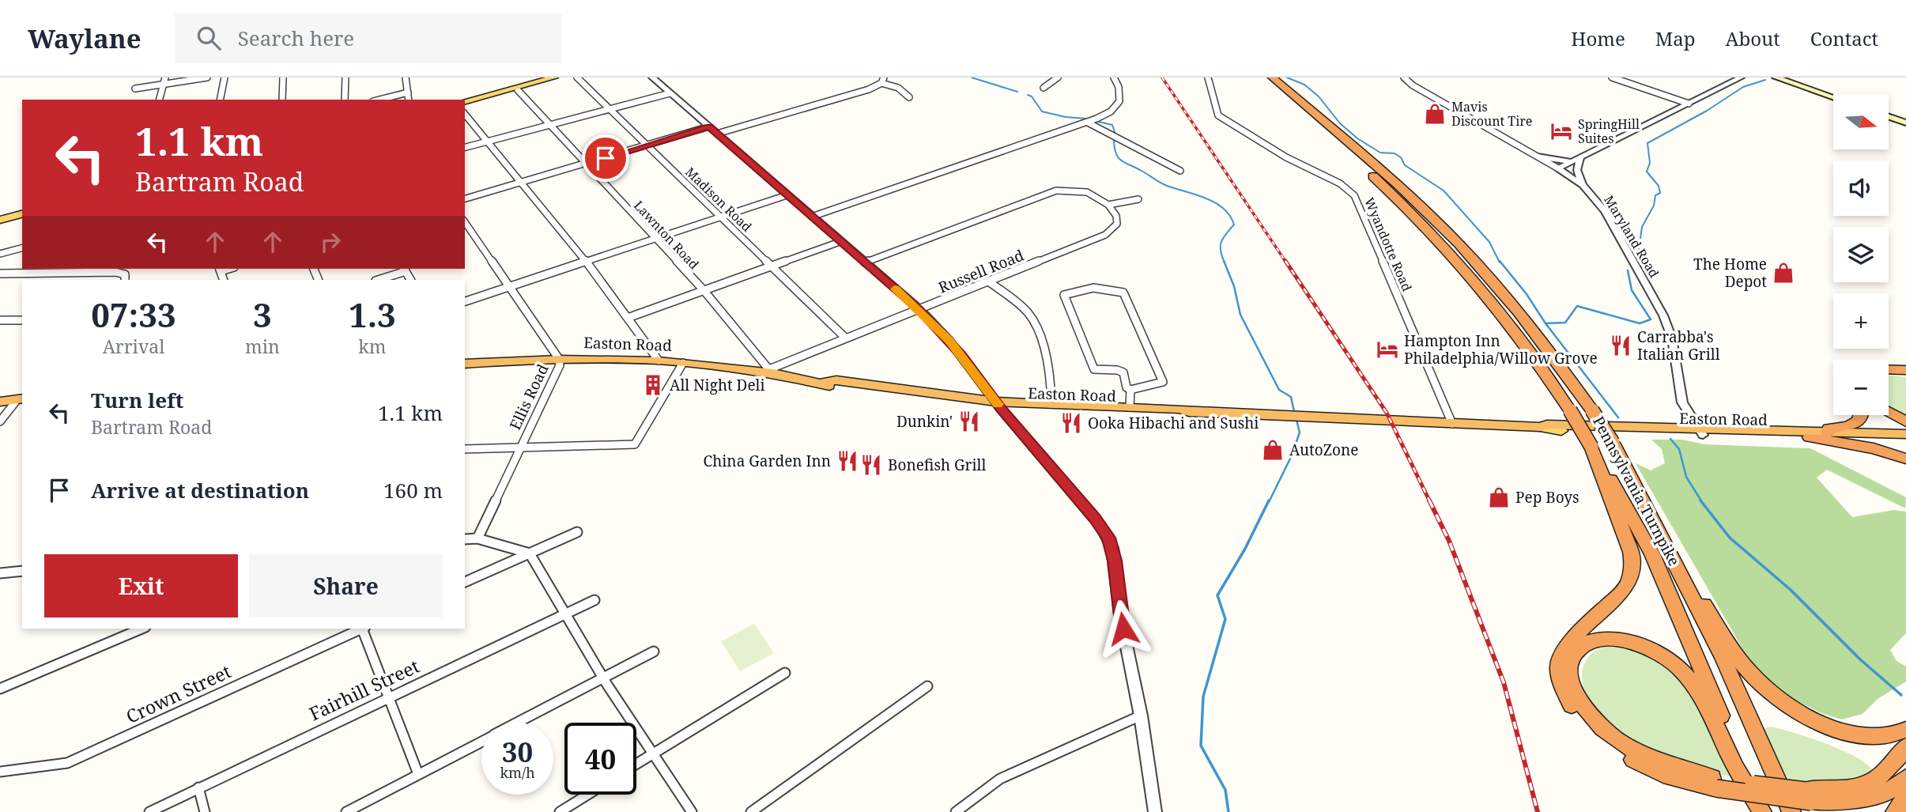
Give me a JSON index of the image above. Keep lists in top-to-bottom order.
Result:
{
  "streets": {
    "highway": ["Easton Road", "Pennsylvania Turnpike"],
    "street": [
      "Madison Road",
      "Lawnton Road",
      "Maryland Road",
      "Wyandotte Road",
      "Russell Road",
      "Ellis Road",
      "Fairhill Street",
      "Crown Street"
    ]
  },
  "crossings": [
    ["Madison Road", "Russell Road"],
    ["Lawnton Road", "Russell Road"],
    ["Lawnton Road", "Easton Road"],
    ["Maryland Road", "Easton Road"],
    ["Wyandotte Road", "Easton Road"],
    ["Russell Road", "Easton Road"],
    ["Easton Road", "Ellis Road"]
  ],
  "places": {
    "shop": [
      "Mavis Discount Tire",
      "The Home Depot",
      "AutoZone",
      "Pep Boys"
    ],
    "hotel": ["SpringHill Suites", "Hampton Inn Philadelphia/Willow Grove"],
    "restaurant": [
      "Carrabba's Italian Grill",
      "Dunkin'",
      "Ooka Hibachi and Sushi",
      "China Garden Inn",
      "Bonefish Grill"
    ],
    "building": ["All Night Deli"]
  },
  "north": "right",
  "page": {
    "header": "Waylane",
    "search": "Search here",
    "nav": [
      "Home",
      "Map",
      "About",
      "Contact"
    ],
    "map_buttons": ["+", "−"],
    "turn": ["1.1 km", "Bartram Road"],
    "eta": [
      "07:33",
      "Arrival",
      "3",
      "min",
      "1.3",
      "km"
    ],
    "list": [
      {
        "name": "Turn left",
        "note": "Bartram Road",
        "value": "1.1 km"
      },
      {
        "name": "Arrive at destination",
        "value": "160 m"
      }
    ],
    "buttons": ["Exit", "Share"],
    "speed": "30 km/h",
    "limit": "40"
  }
}
